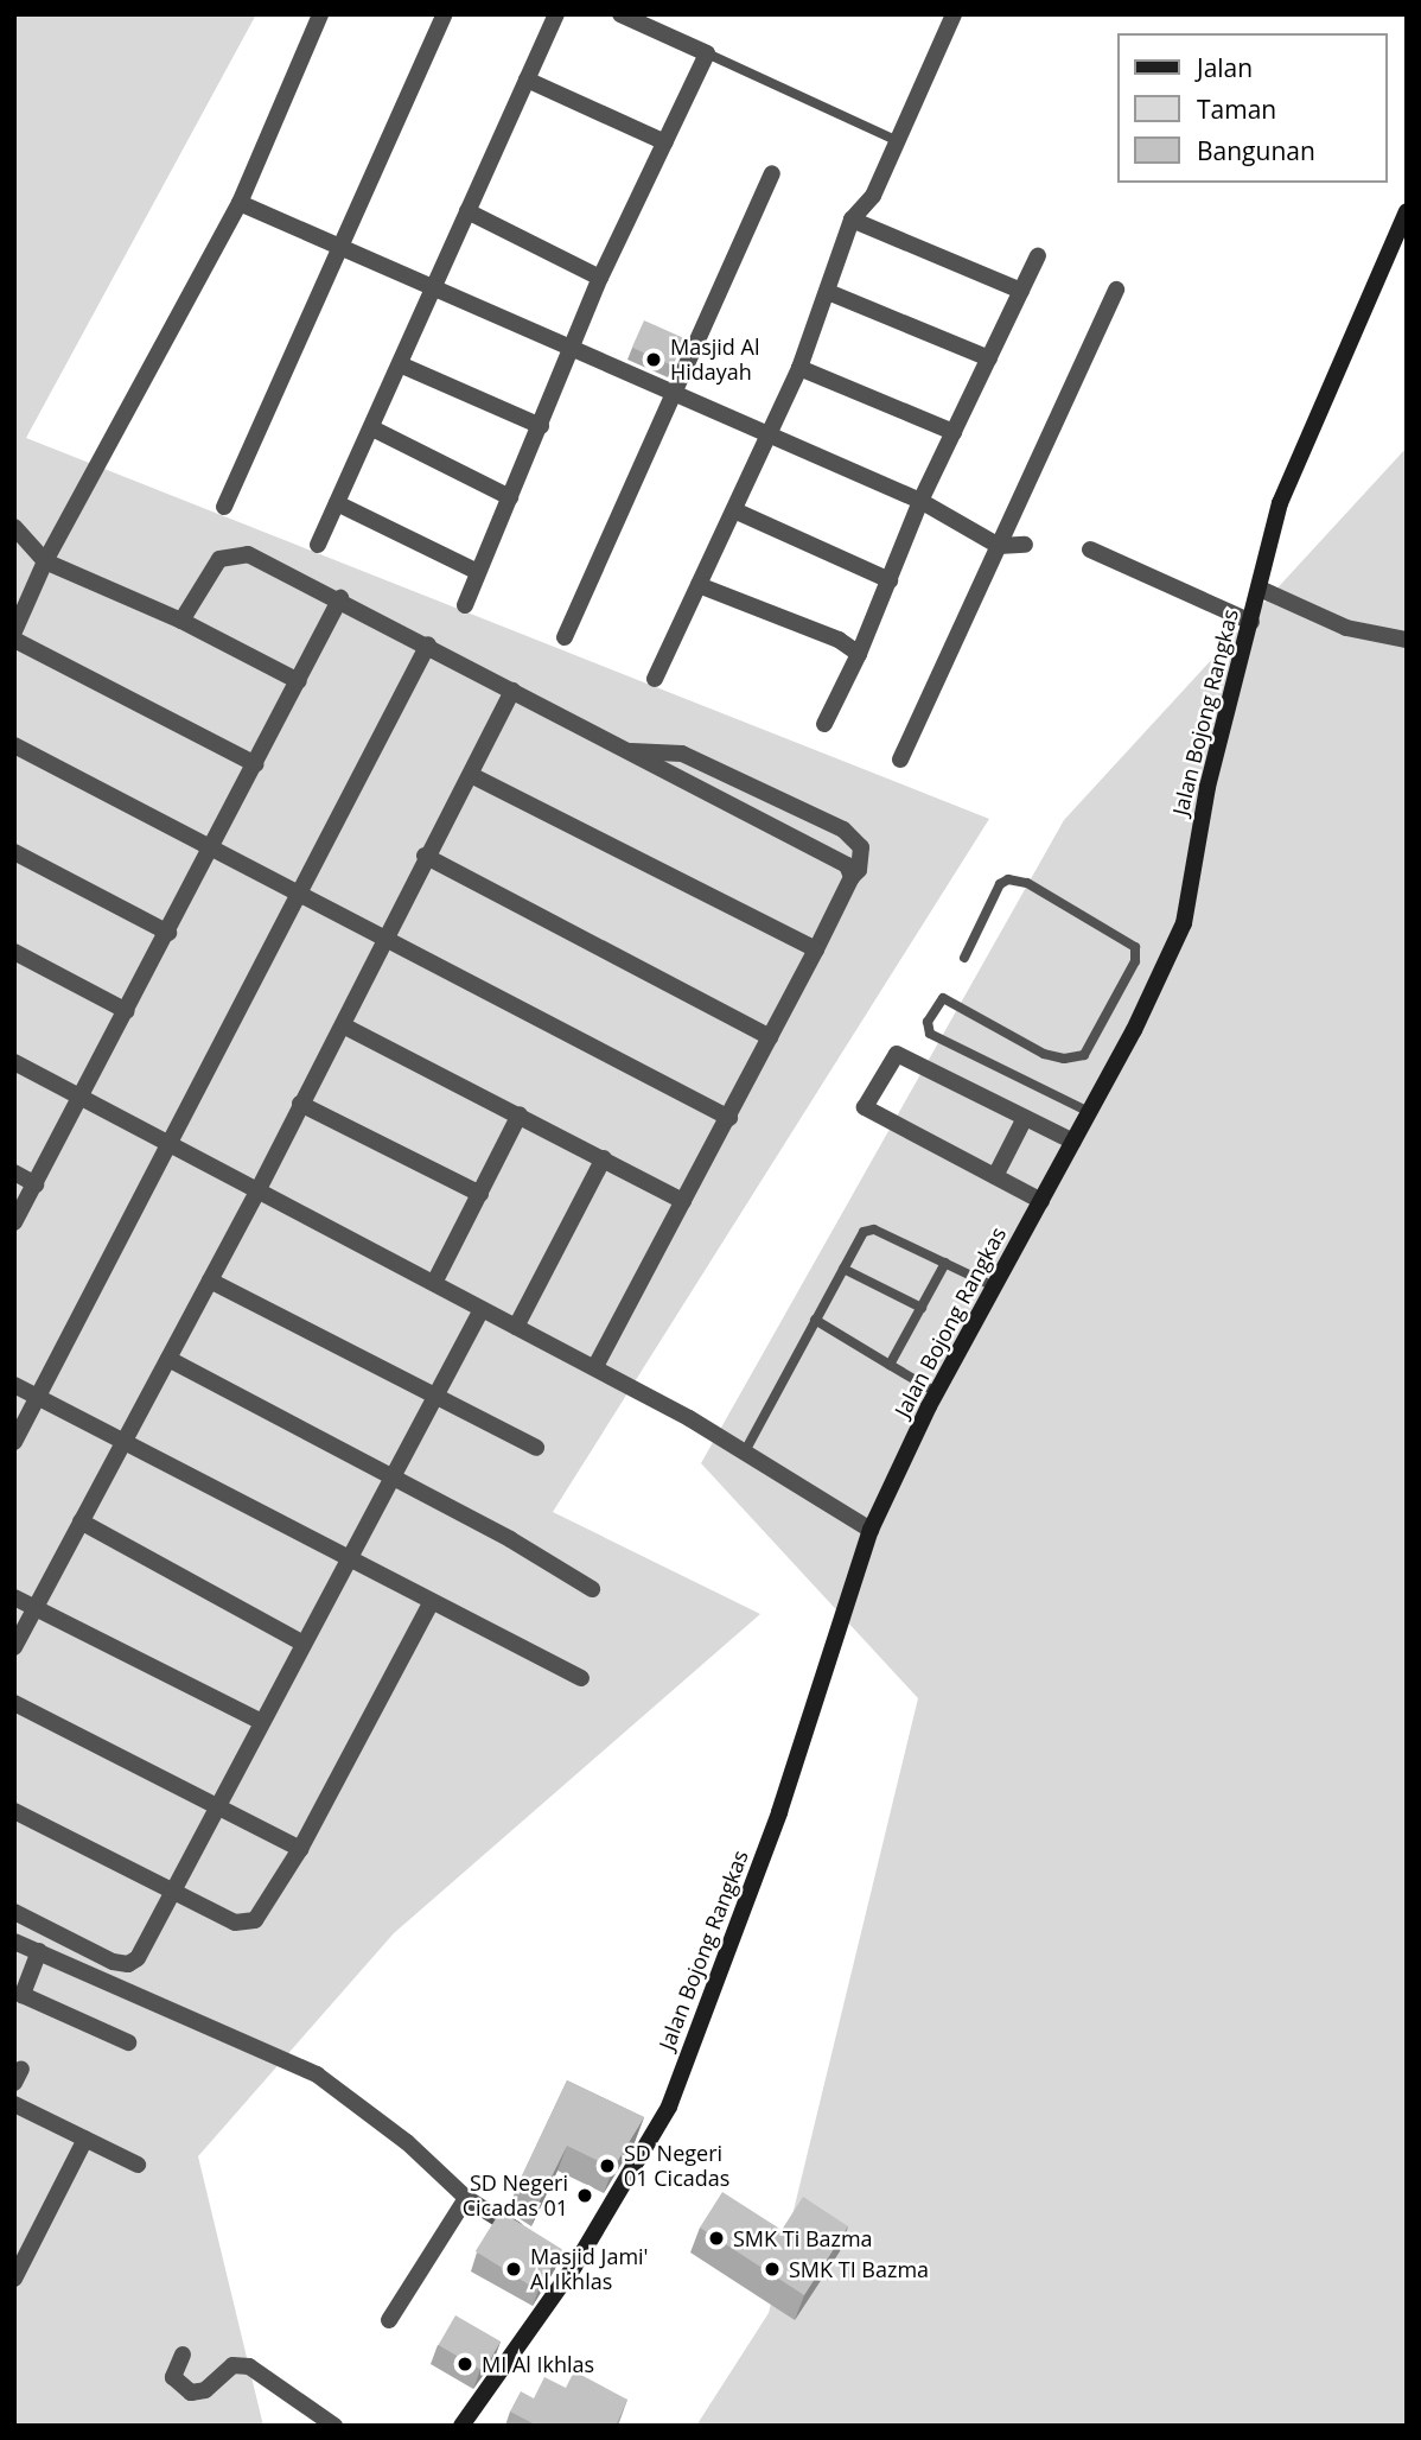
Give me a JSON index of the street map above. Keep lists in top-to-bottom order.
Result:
{
  "streets": {
    "main road": ["Jalan Bojong Rangkas"]
  },
  "places": [
    "Masjid Al Hidayah",
    "SD Negeri 01 Cicadas",
    "SD Negeri Cicadas 01",
    "SMK Ti Bazma",
    "Masjid Jami' Al Ikhlas",
    "SMK TI Bazma",
    "MI Al Ikhlas"
  ],
  "legend": ["Jalan", "Taman", "Bangunan"]
}
